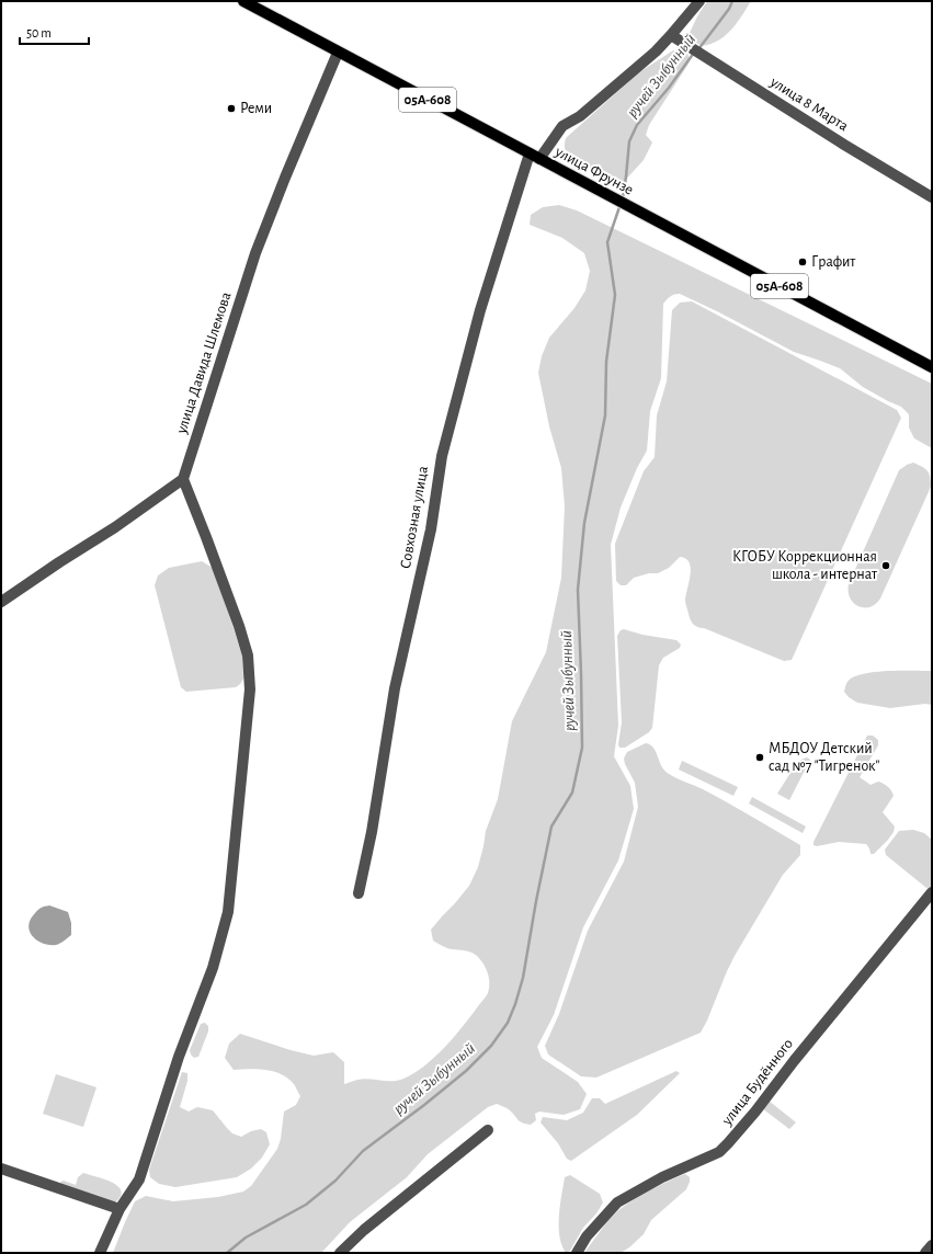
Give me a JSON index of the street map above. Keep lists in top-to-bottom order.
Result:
{
  "streets": {
    "main road": ["05А-608", "улица Фрунзе"],
    "street": [
      "улица 8 Марта",
      "улица Давида Шлемова",
      "Совхозная улица",
      "улица Будённого"
    ]
  },
  "crossings": [
    ["улица Фрунзе", "улица Давида Шлемова"],
    ["улица Фрунзе", "Совхозная улица"]
  ],
  "water": ["ручей Зыбунный"],
  "places": [
    "Реми",
    "Графит",
    "КГОБУ Коррекционная школа - интернат",
    "МБДОУ Детский сад №7 \"Тигренок\""
  ],
  "scale_bar": "50 m"
}
